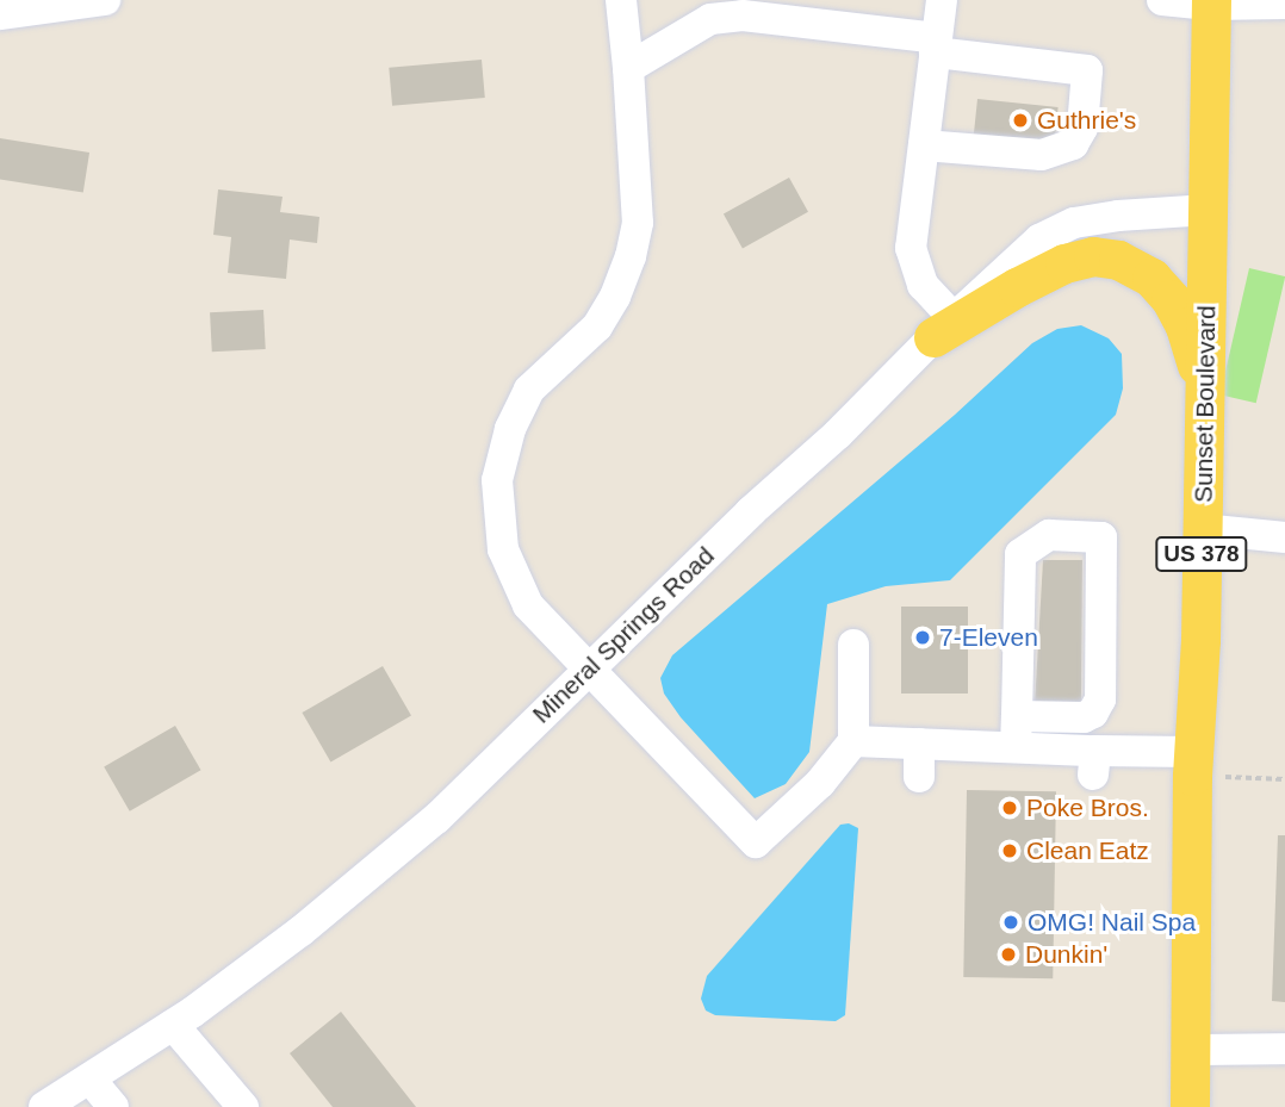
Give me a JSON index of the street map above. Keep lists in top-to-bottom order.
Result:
{
  "streets": {
    "main road": ["Sunset Boulevard", "US 378"],
    "street": ["Mineral Springs Road"]
  },
  "crossings": [
    ["Sunset Boulevard", "Mineral Springs Road"]
  ],
  "places": [
    "Guthrie's",
    "7-Eleven",
    "Poke Bros.",
    "Clean Eatz",
    "OMG! Nail Spa",
    "Dunkin'"
  ]
}
